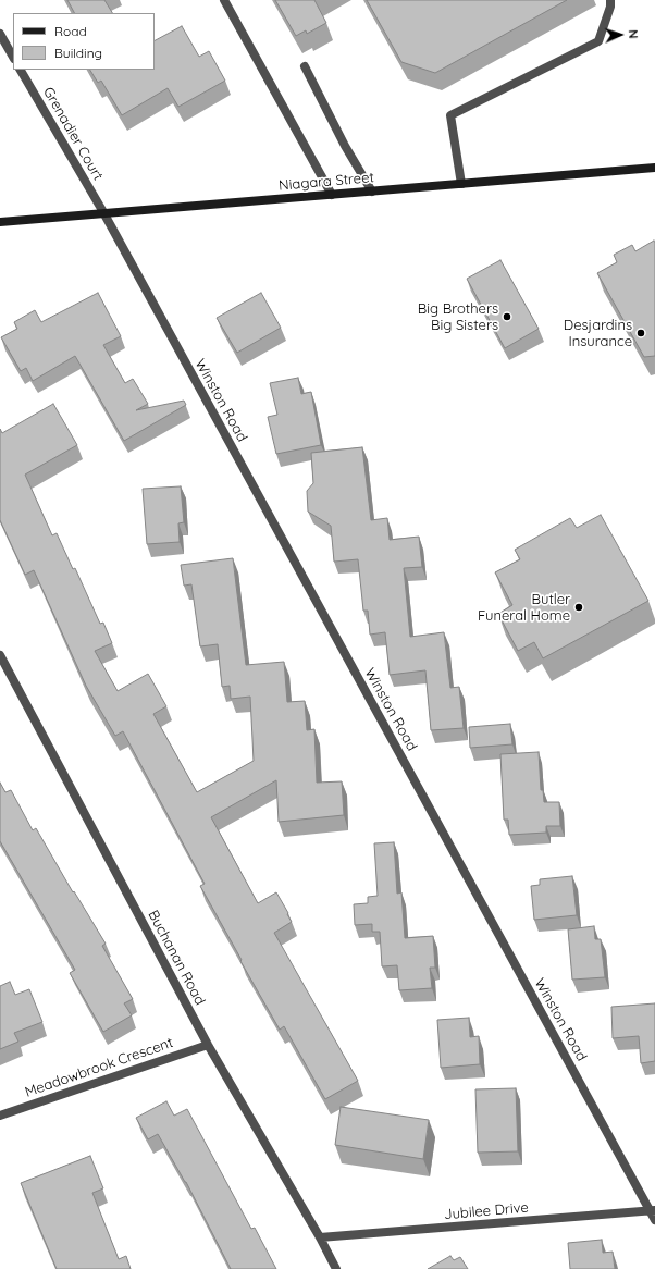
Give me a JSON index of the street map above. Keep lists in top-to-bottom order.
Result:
{
  "streets": {
    "main road": ["Niagara Street"],
    "street": [
      "Grenadier Court",
      "Winston Road",
      "Buchanan Road",
      "Meadowbrook Crescent",
      "Jubilee Drive"
    ]
  },
  "crossings": [
    ["Grenadier Court", "Niagara Street"],
    ["Grenadier Court", "Winston Road"],
    ["Niagara Street", "Winston Road"],
    ["Winston Road", "Jubilee Drive"],
    ["Buchanan Road", "Meadowbrook Crescent"],
    ["Buchanan Road", "Jubilee Drive"]
  ],
  "places": ["Big Brothers Big Sisters", "Desjardins Insurance", "Butler Funeral Home"],
  "legend": ["Road", "Building"],
  "north": "right"
}
